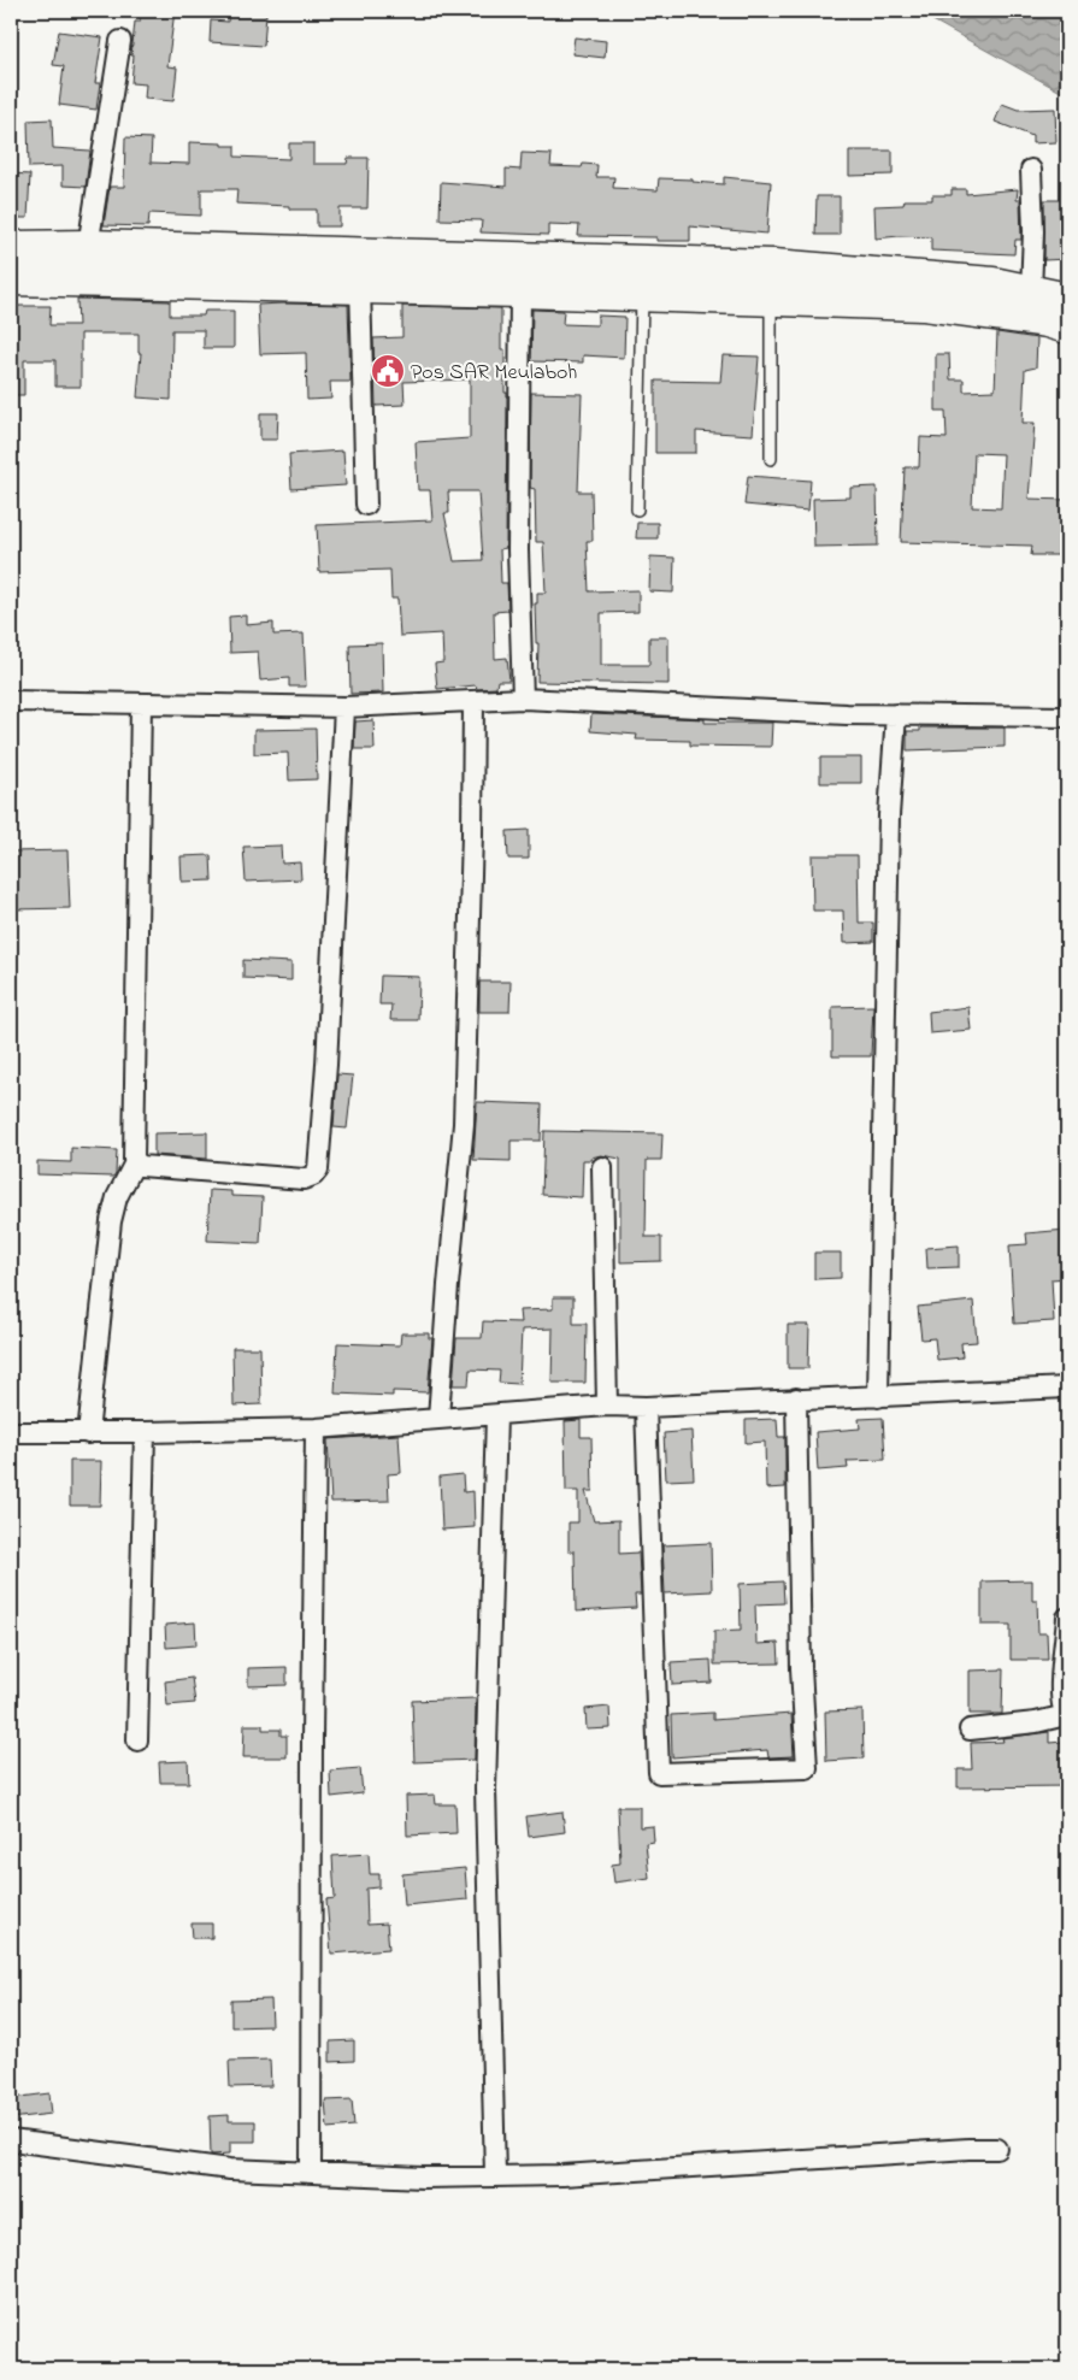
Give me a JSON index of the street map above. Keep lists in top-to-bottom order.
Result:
{
  "places": {
    "public building": ["Pos SAR Meulaboh"]
  }
}
